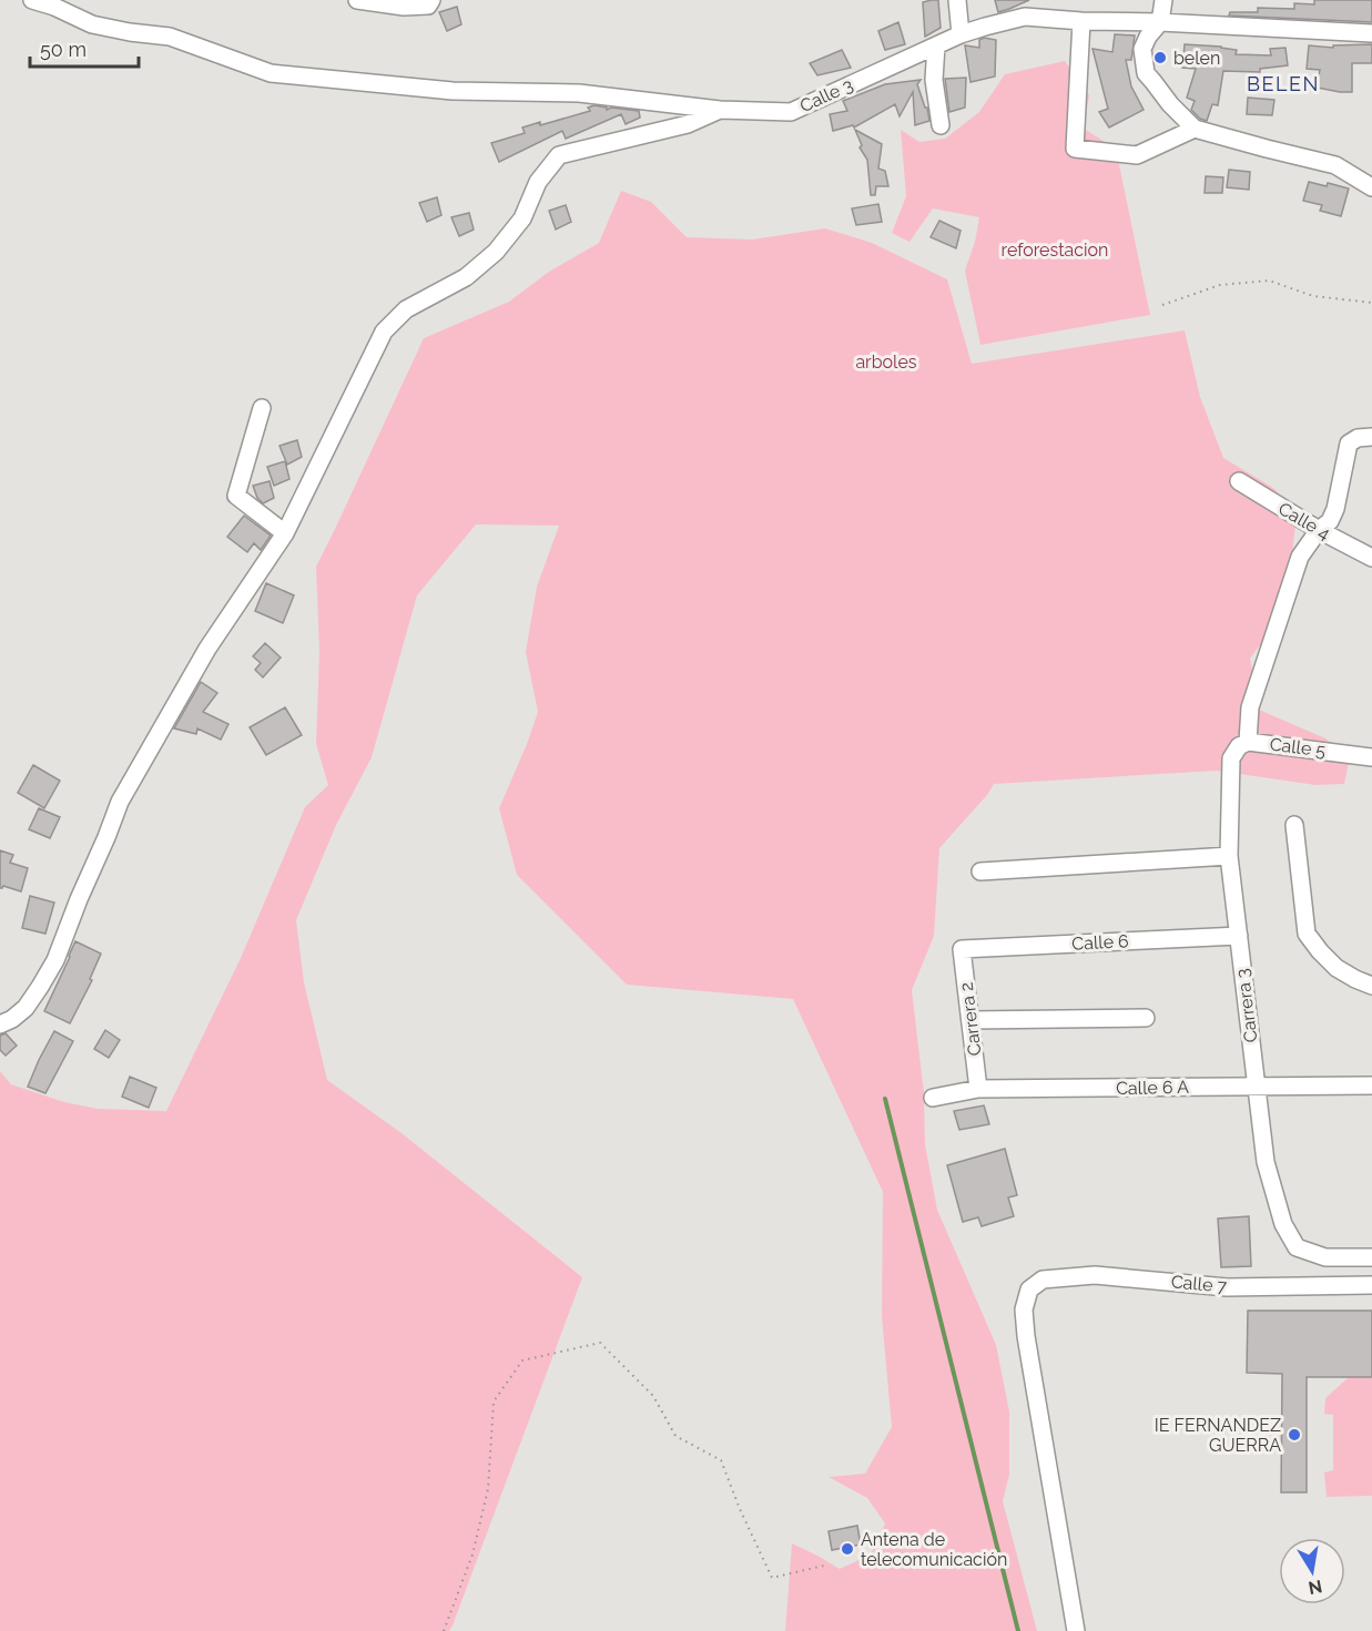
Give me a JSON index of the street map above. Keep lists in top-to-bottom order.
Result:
{
  "streets": {
    "street": [
      "Calle 3",
      "Calle 4",
      "Calle 5",
      "Calle 6",
      "Carrera 3",
      "Carrera 2",
      "Calle 6 A",
      "Calle 7"
    ]
  },
  "crossings": [
    ["Calle 5", "Carrera 3"],
    ["Calle 6", "Carrera 3"],
    ["Calle 6", "Carrera 2"],
    ["Carrera 3", "Calle 6 A"],
    ["Carrera 2", "Calle 6 A"]
  ],
  "districts": ["BELEN"],
  "parks": ["reforestacion", "arboles"],
  "places": ["belen", "IE FERNANDEZ GUERRA", "Antena de telecomunicación"],
  "scale_bar": "50 m",
  "north": "bottom"
}
